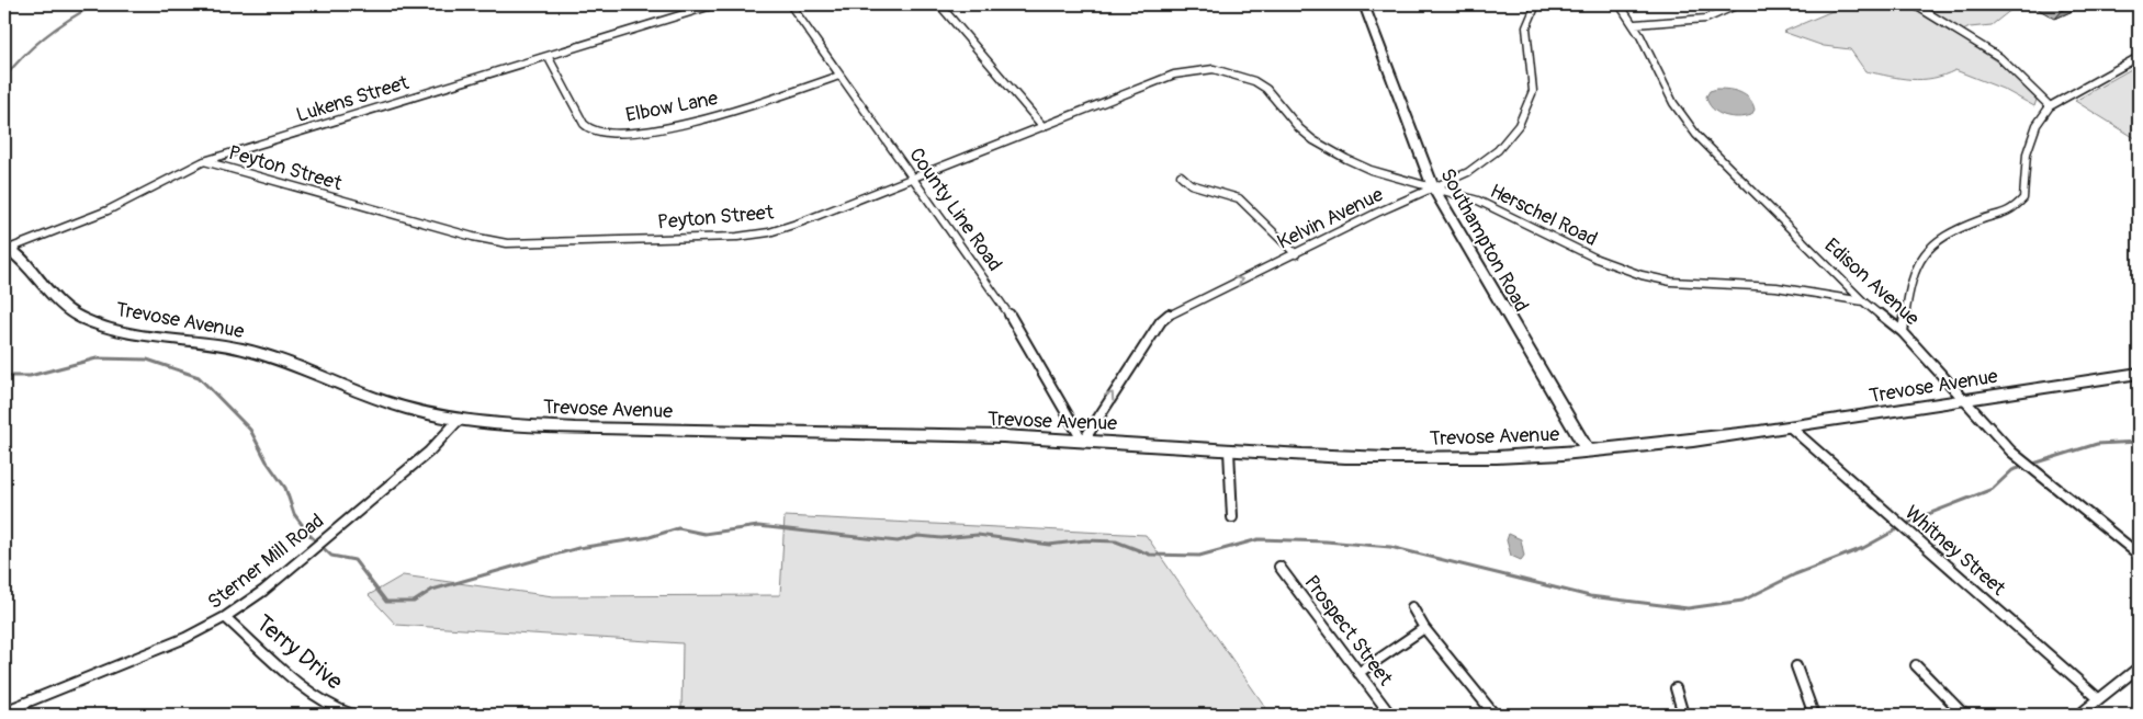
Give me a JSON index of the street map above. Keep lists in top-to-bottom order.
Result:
{
  "streets": {
    "street": [
      "Lukens Street",
      "Elbow Lane",
      "Peyton Street",
      "County Line Road",
      "Herschel Road",
      "Kelvin Avenue",
      "Southampton Road",
      "Edison Avenue",
      "Trevose Avenue",
      "Whitney Street",
      "Sterner Mill Road",
      "Prospect Street",
      "Terry Drive"
    ]
  },
  "crossings": [
    ["Lukens Street", "Elbow Lane"],
    ["Lukens Street", "Peyton Street"],
    ["Lukens Street", "Trevose Avenue"],
    ["Elbow Lane", "County Line Road"],
    ["Peyton Street", "County Line Road"],
    ["Peyton Street", "Herschel Road"],
    ["County Line Road", "Kelvin Avenue"],
    ["County Line Road", "Trevose Avenue"],
    ["Herschel Road", "Kelvin Avenue"],
    ["Herschel Road", "Southampton Road"],
    ["Herschel Road", "Edison Avenue"],
    ["Kelvin Avenue", "Southampton Road"],
    ["Kelvin Avenue", "Trevose Avenue"],
    ["Southampton Road", "Trevose Avenue"],
    ["Edison Avenue", "Trevose Avenue"],
    ["Trevose Avenue", "Whitney Street"],
    ["Trevose Avenue", "Sterner Mill Road"],
    ["Sterner Mill Road", "Terry Drive"]
  ],
  "one_way": ["Kelvin Avenue"]
}
